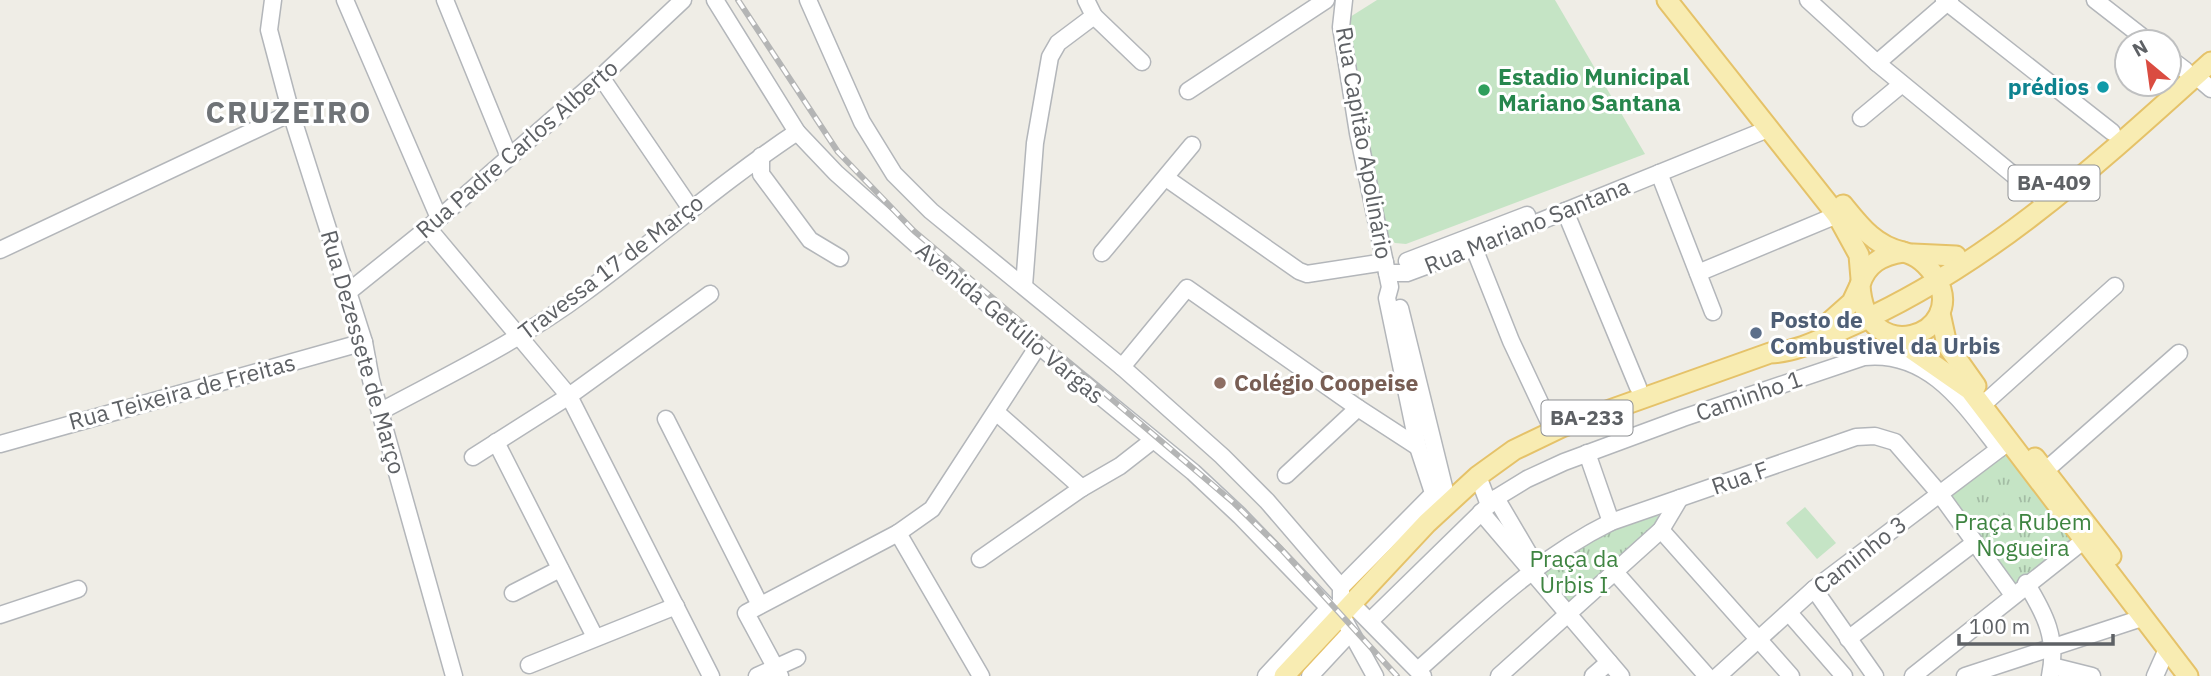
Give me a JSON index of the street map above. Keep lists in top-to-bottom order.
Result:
{
  "streets": {
    "main road": ["BA-409", "BA-233"],
    "street": [
      "Rua Capitão Apolinário",
      "Rua Padre Carlos Alberto",
      "Rua Mariano Santana",
      "Travessa 17 de Março",
      "Avenida Getúlio Vargas",
      "Rua Dezessete de Março",
      "Rua Teixeira de Freitas",
      "Caminho 1",
      "Rua F",
      "Caminho 3"
    ]
  },
  "crossings": [
    ["Rua Capitão Apolinário", "Rua Mariano Santana"],
    ["Rua Capitão Apolinário", "BA-233"],
    ["Rua Padre Carlos Alberto", "Rua Dezessete de Março"],
    ["BA-409", "BA-233"],
    ["Travessa 17 de Março", "Avenida Getúlio Vargas"],
    ["Travessa 17 de Março", "Rua Dezessete de Março"],
    ["Avenida Getúlio Vargas", "BA-233"],
    ["Rua Dezessete de Março", "Rua Teixeira de Freitas"],
    ["Caminho 1", "Caminho 3"],
    ["Rua F", "Caminho 3"]
  ],
  "districts": ["CRUZEIRO"],
  "parks": ["Praça Rubem Nogueira", "Praça da Urbis I"],
  "places": [
    "prédios",
    "Estadio Municipal Mariano Santana",
    "Posto de Combustivel da Urbis",
    "Colégio Coopeise"
  ],
  "scale_bar": "100 m",
  "north": "top left"
}
